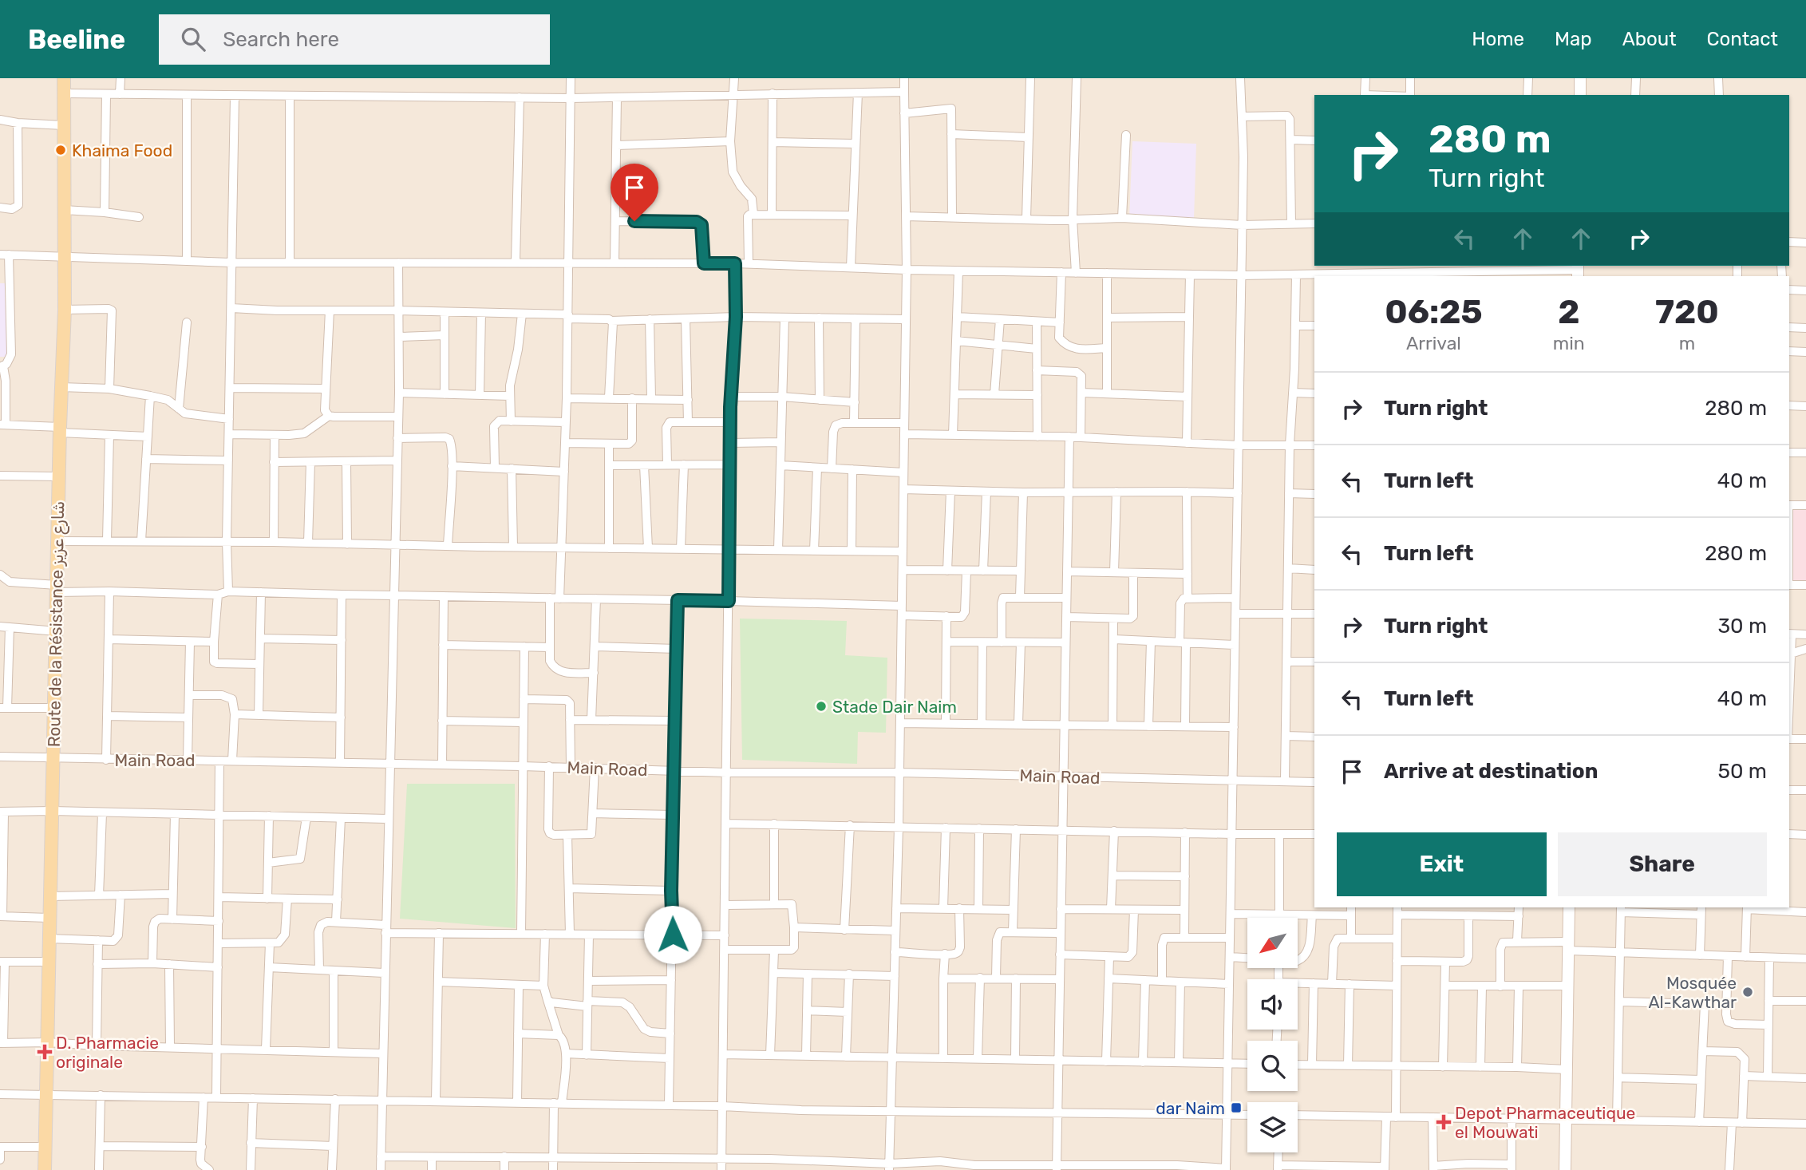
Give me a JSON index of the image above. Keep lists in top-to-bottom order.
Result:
{
  "streets": {
    "main road": ["Route de la Résistance شارع عزيز"],
    "street": ["Main Road"]
  },
  "crossings": [
    ["Route de la Résistance شارع عزيز", "Main Road"]
  ],
  "places": {
    "other": ["Khaima Food", "Stade Dair Naim", "Mosquée Al-Kawthar"],
    "health": ["D. Pharmacie originale", "Depot Pharmaceutique el Mouwati"],
    "transit": ["dar Naim"]
  },
  "north": "bottom left",
  "page": {
    "header": "Beeline",
    "search": "Search here",
    "nav": [
      "Home",
      "Map",
      "About",
      "Contact"
    ],
    "turn": ["280 m", "Turn right"],
    "eta": [
      "06:25",
      "Arrival",
      "2",
      "min",
      "720",
      "m"
    ],
    "list": [
      {
        "name": "Turn right",
        "value": "280 m"
      },
      {
        "name": "Turn left",
        "value": "40 m"
      },
      {
        "name": "Turn left",
        "value": "280 m"
      },
      {
        "name": "Turn right",
        "value": "30 m"
      },
      {
        "name": "Turn left",
        "value": "40 m"
      },
      {
        "name": "Arrive at destination",
        "value": "50 m"
      }
    ],
    "buttons": ["Exit", "Share"]
  }
}
